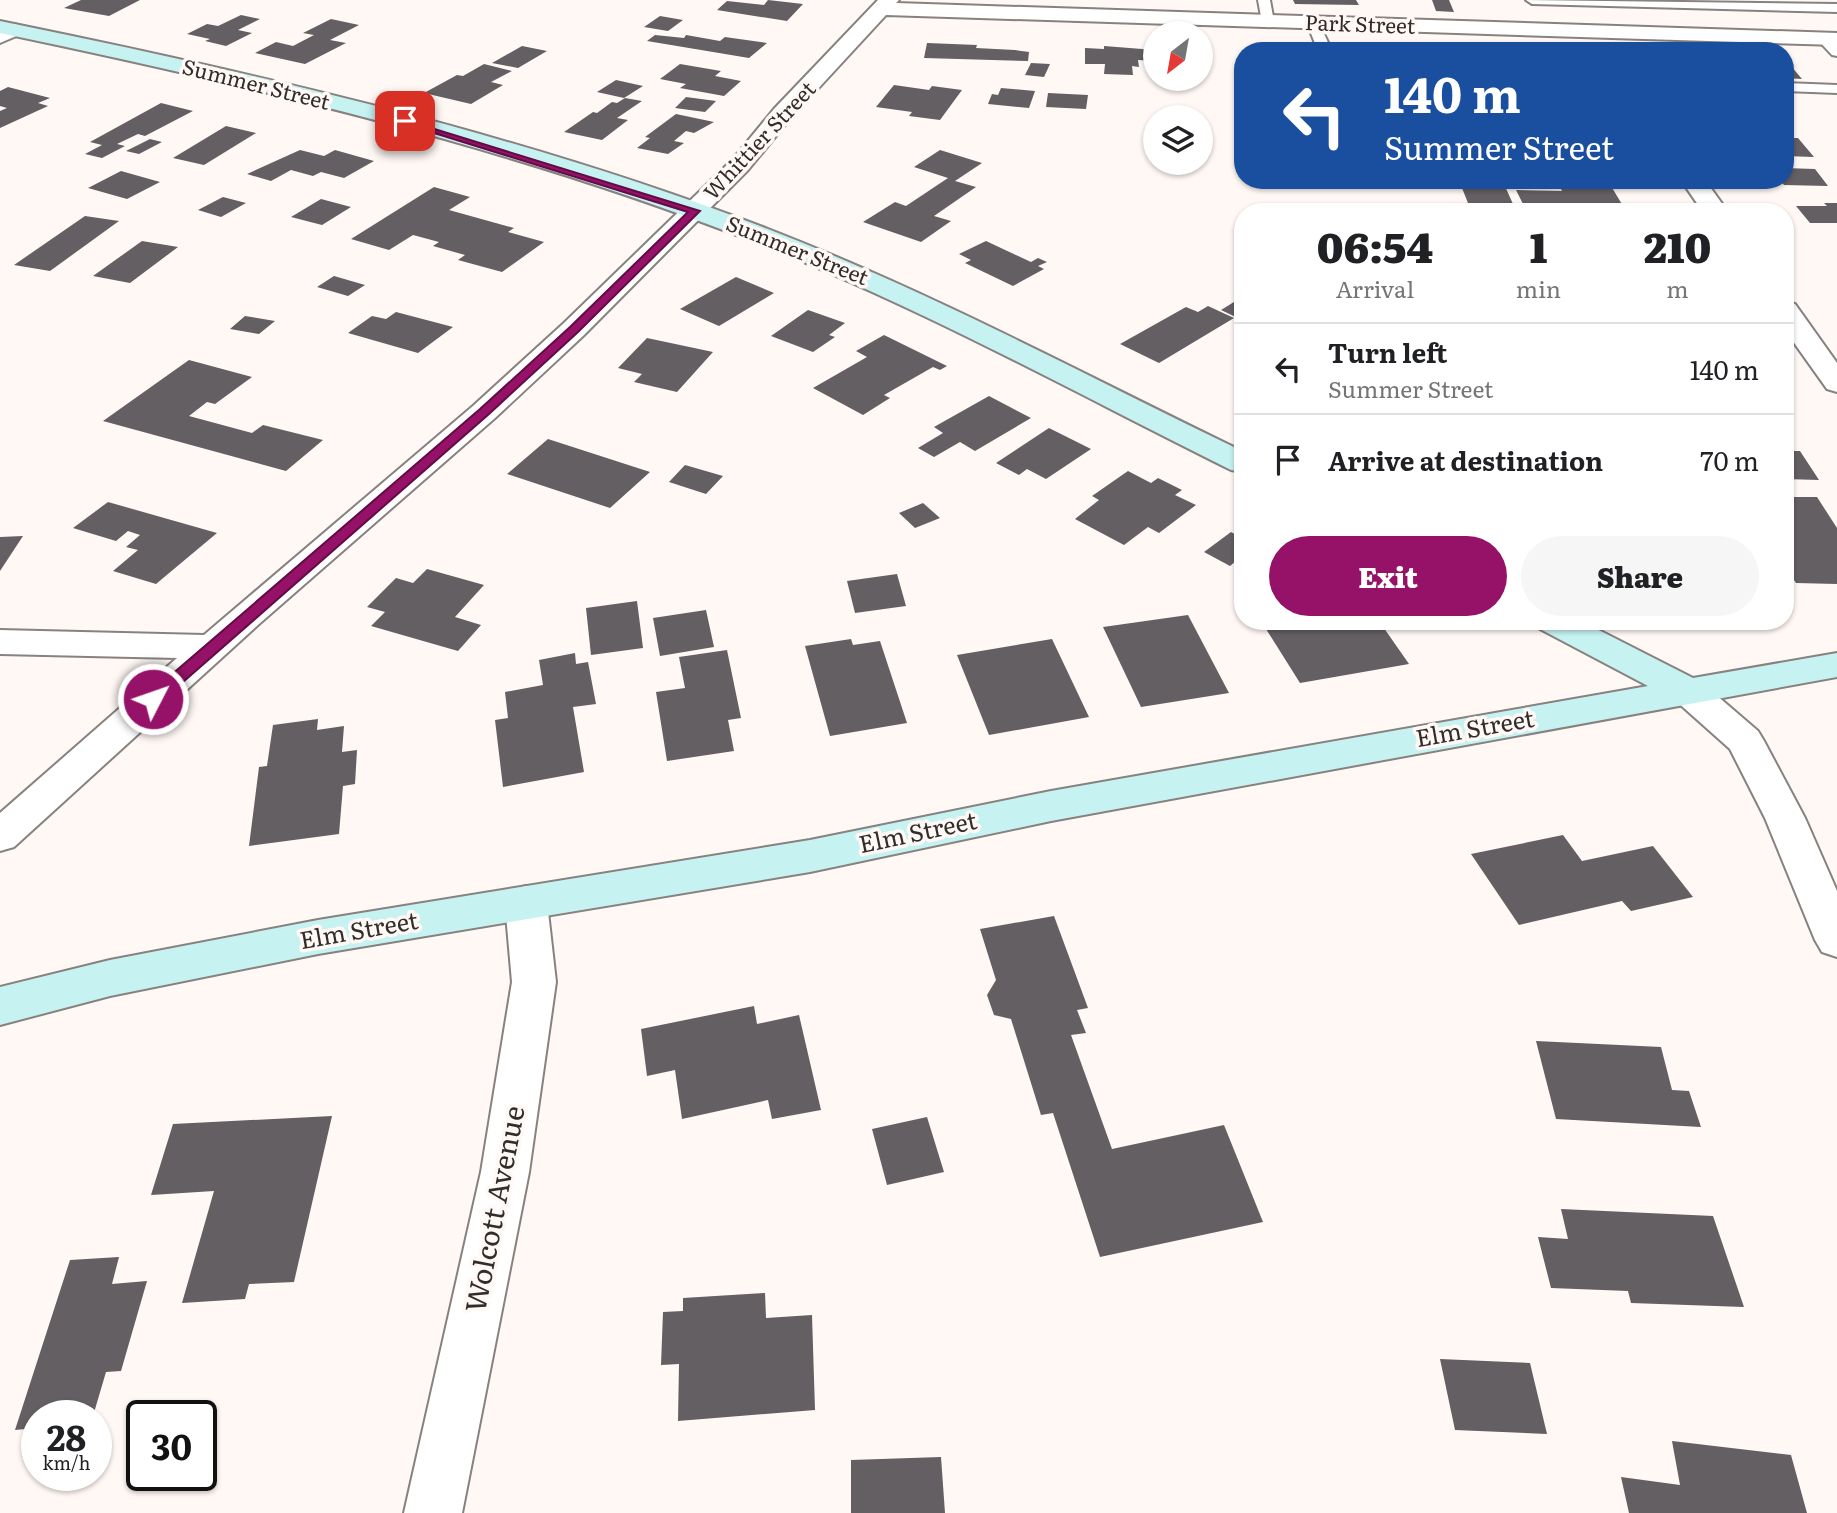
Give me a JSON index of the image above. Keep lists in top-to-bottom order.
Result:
{
  "streets": {
    "street": [
      "Park Street",
      "Summer Street",
      "Whittier Street",
      "Elm Street",
      "Wolcott Avenue"
    ]
  },
  "crossings": [
    ["Park Street", "Whittier Street"],
    ["Summer Street", "Whittier Street"],
    ["Elm Street", "Wolcott Avenue"]
  ],
  "north": "bottom left",
  "page": {
    "turn": ["140 m", "Summer Street"],
    "eta": [
      "06:54",
      "Arrival",
      "1",
      "min",
      "210",
      "m"
    ],
    "list": [
      {
        "name": "Turn left",
        "note": "Summer Street",
        "value": "140 m"
      },
      {
        "name": "Arrive at destination",
        "value": "70 m"
      }
    ],
    "buttons": ["Exit", "Share"],
    "speed": "28 km/h",
    "limit": "30"
  }
}
